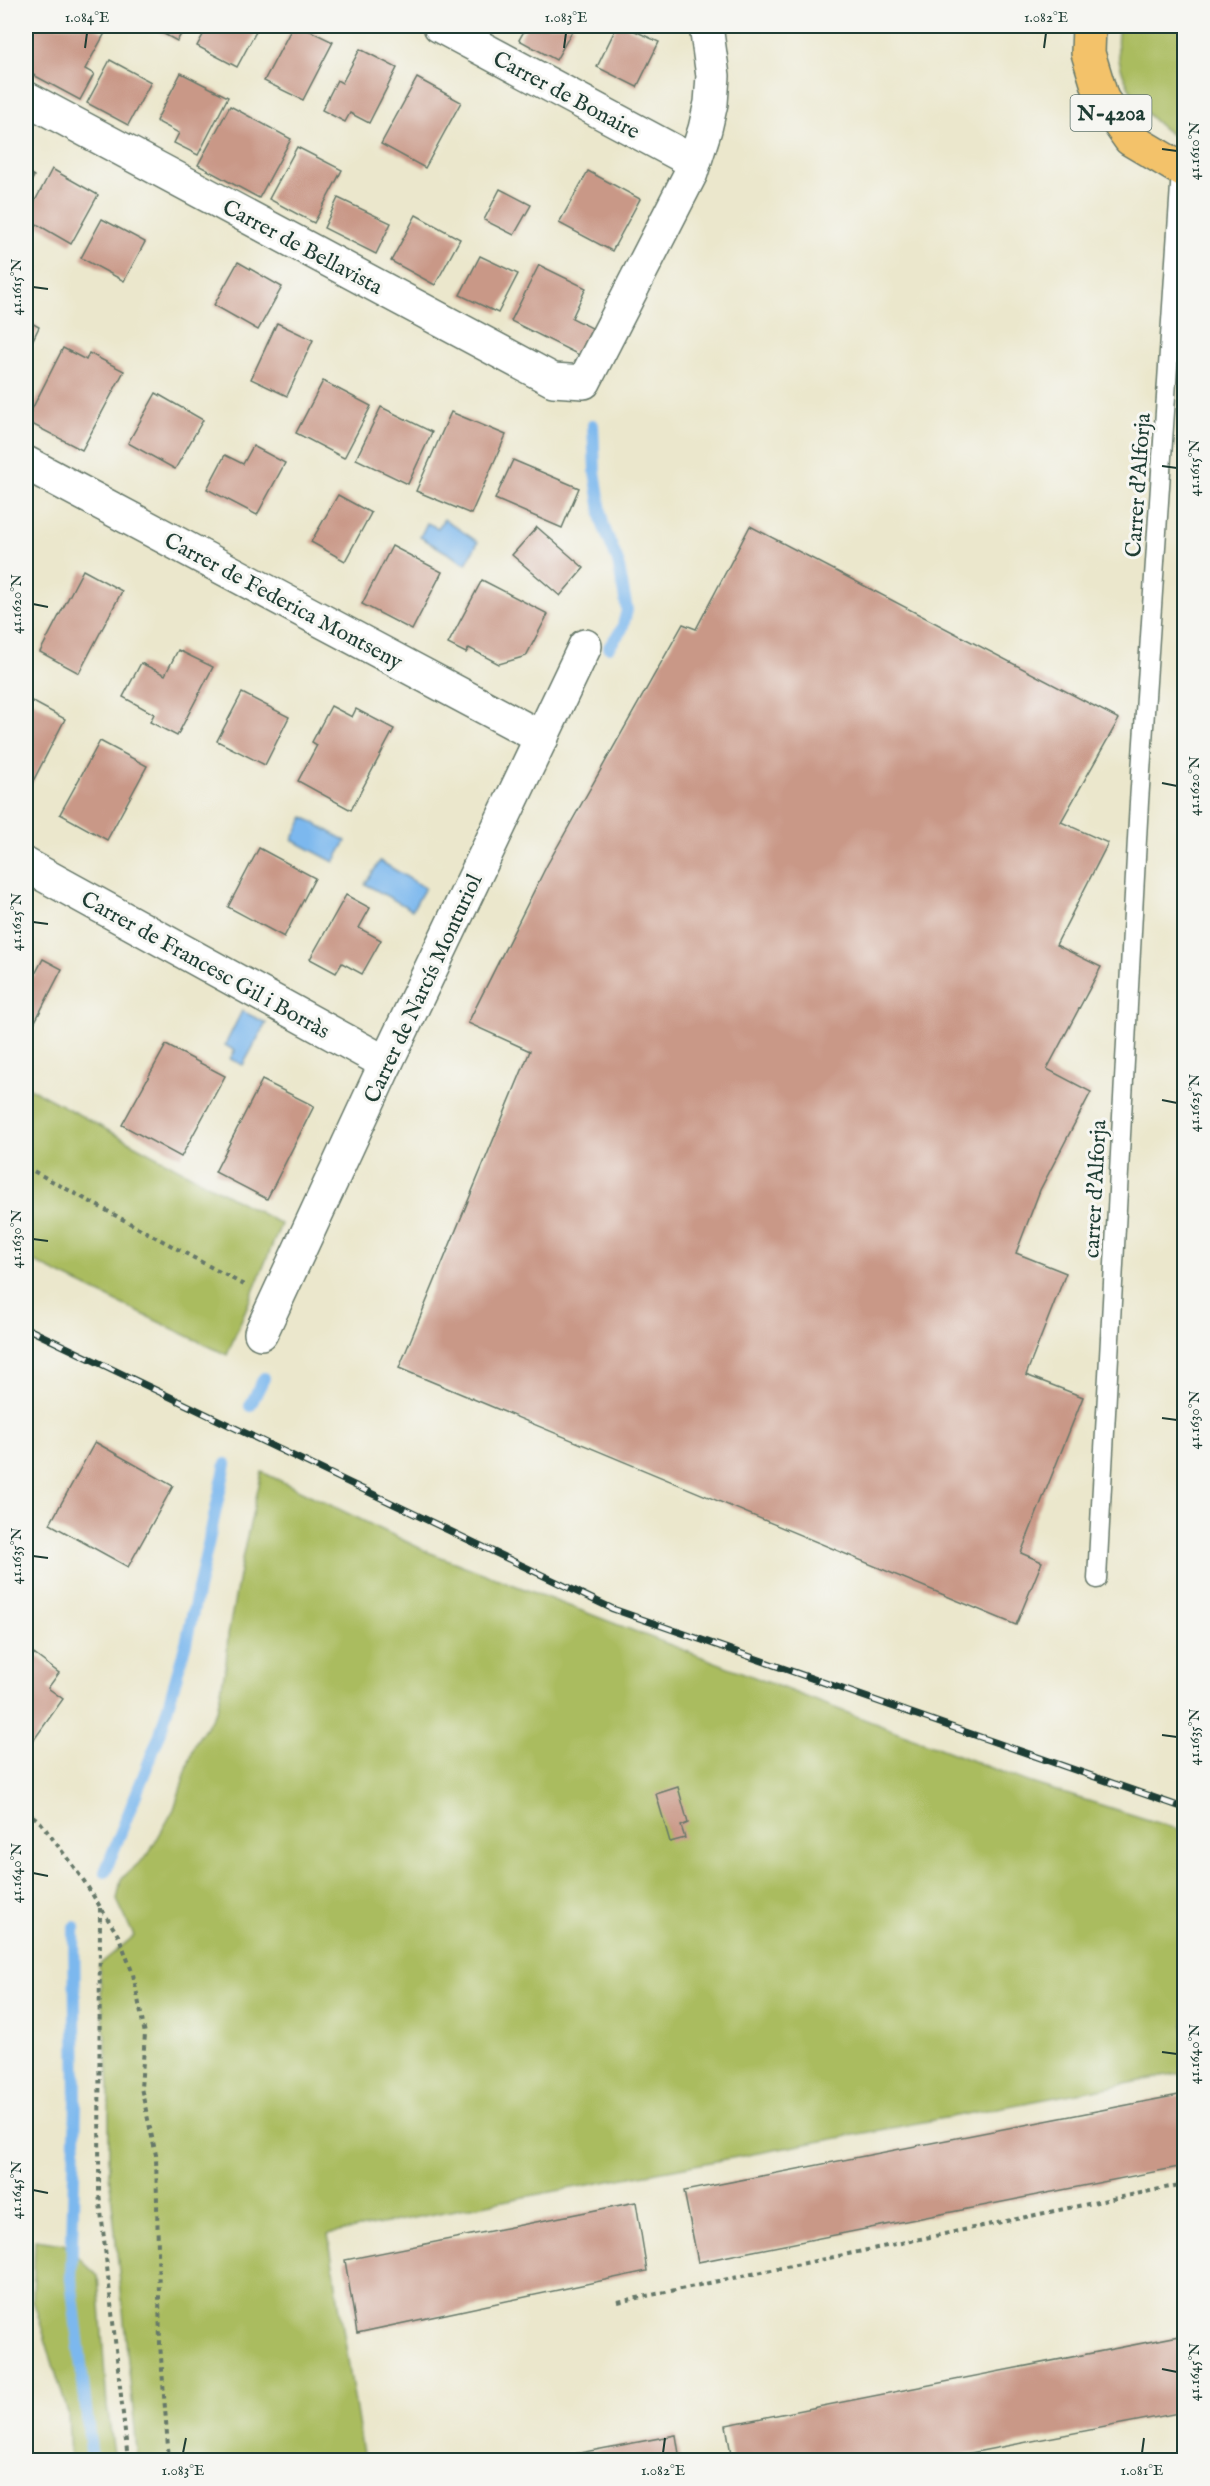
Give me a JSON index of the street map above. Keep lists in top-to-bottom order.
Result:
{
  "streets": {
    "main road": ["N-420a"],
    "street": [
      "Carrer de Bonaire",
      "Carrer de Bellavista",
      "Carrer de Federica Montseny",
      "Carrer de Francesc Gil i Borràs",
      "Carrer de Narcís Monturiol"
    ],
    "lane": ["Carrer d'Alforja", "carrer d'Alforja"]
  },
  "crossings": [
    ["Carrer de Bonaire", "Carrer de Bellavista"],
    ["N-420a", "Carrer d'Alforja"],
    ["Carrer d'Alforja", "carrer d'Alforja"],
    ["Carrer de Federica Montseny", "Carrer de Narcís Monturiol"],
    ["Carrer de Francesc Gil i Borràs", "Carrer de Narcís Monturiol"]
  ],
  "coordinates": [
    "1.084°E",
    "1.083°E",
    "1.082°E",
    "41.1610°N",
    "41.1615°N",
    "41.1620°N",
    "41.1625°N",
    "41.1630°N",
    "41.1635°N",
    "41.1640°N",
    "41.1645°N",
    "1.081°E"
  ]
}
